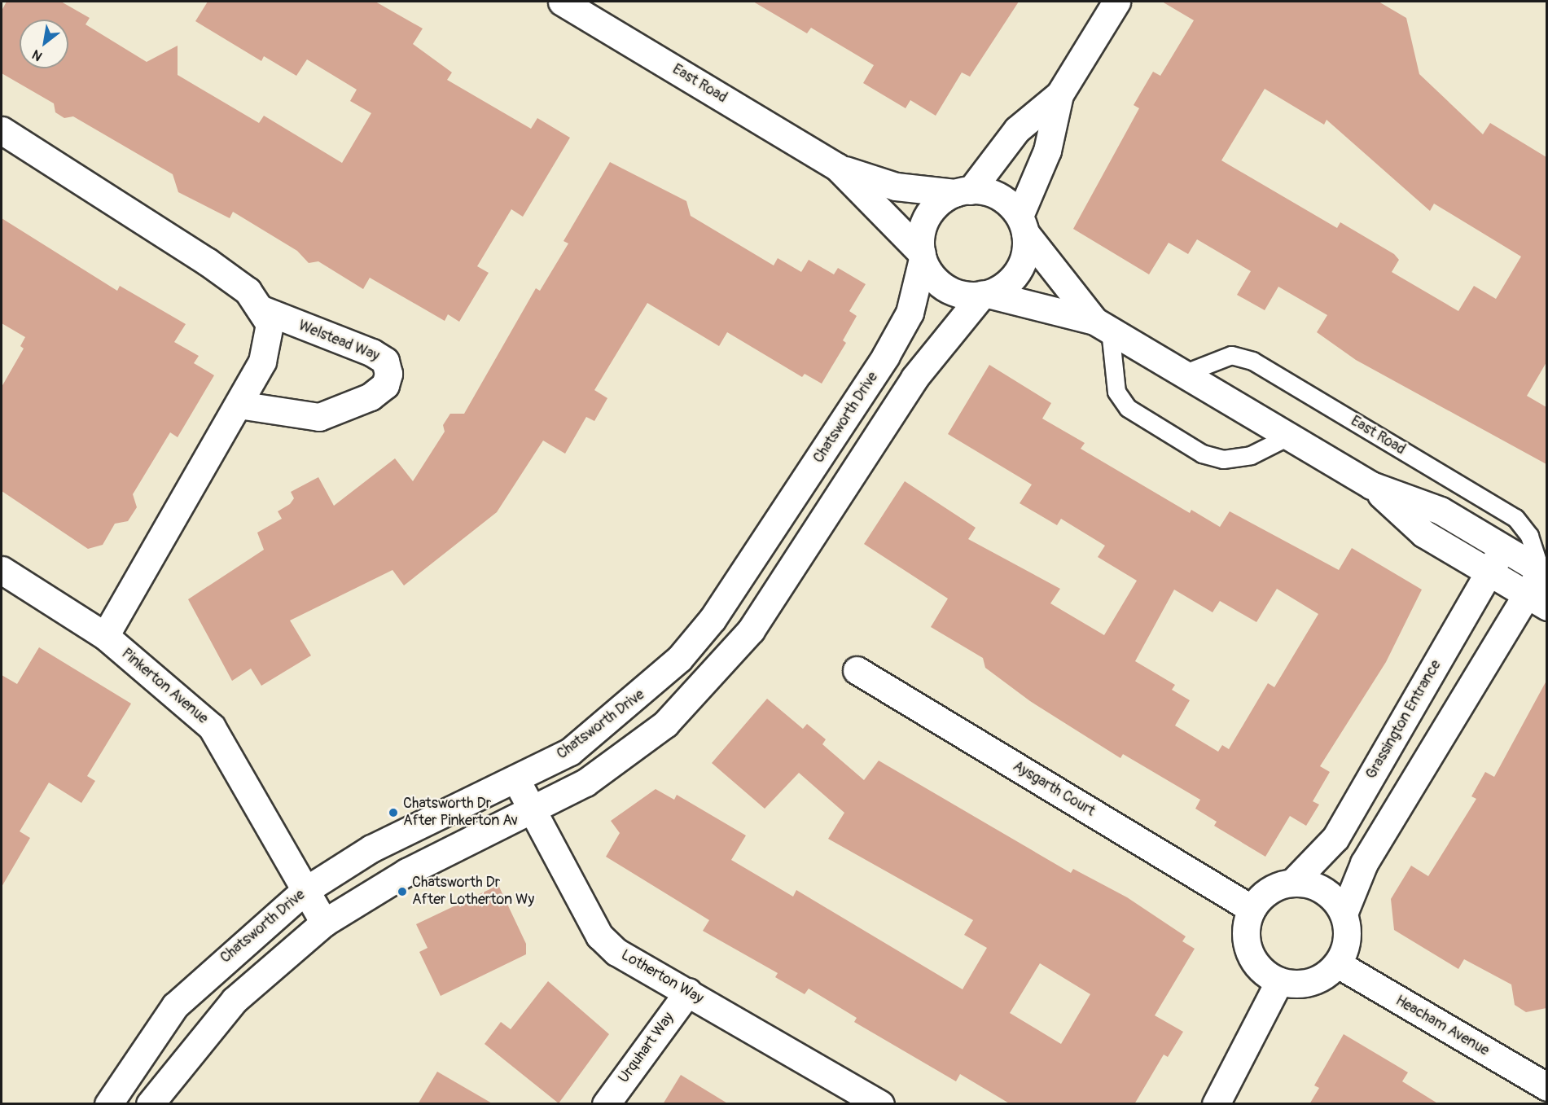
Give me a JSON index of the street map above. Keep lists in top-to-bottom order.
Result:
{
  "streets": {
    "street": [
      "East Road",
      "Welstead Way",
      "Chatsworth Drive",
      "Pinkerton Avenue",
      "Grassington Entrance",
      "Aysgarth Court",
      "Lotherton Way",
      "Heacham Avenue",
      "Urquhart Way"
    ]
  },
  "crossings": [
    ["East Road", "Chatsworth Drive"],
    ["Chatsworth Drive", "Pinkerton Avenue"],
    ["Chatsworth Drive", "Lotherton Way"],
    ["Grassington Entrance", "Aysgarth Court"],
    ["Grassington Entrance", "Heacham Avenue"],
    ["Aysgarth Court", "Heacham Avenue"],
    ["Lotherton Way", "Urquhart Way"]
  ],
  "places": ["Chatsworth Dr After Pinkerton Av", "Chatsworth Dr After Lotherton Wy"],
  "north": "bottom left"
}
